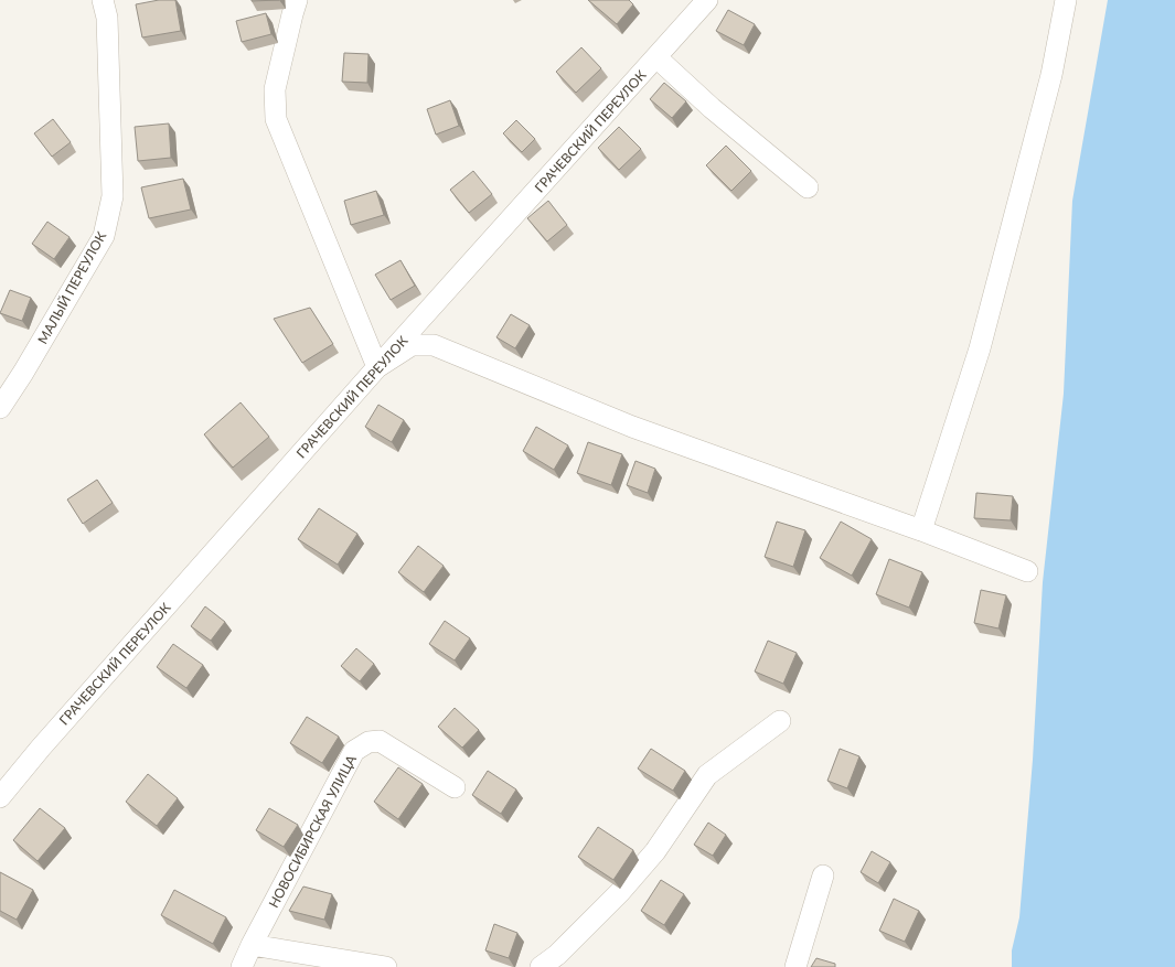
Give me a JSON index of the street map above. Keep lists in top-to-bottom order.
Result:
{
  "streets": {
    "street": ["ГРАЧЕВСКИЙ ПЕРЕУЛОК", "МАЛЫЙ ПЕРЕУЛОК", "НОВОСИБИРСКАЯ УЛИЦА"]
  }
}
